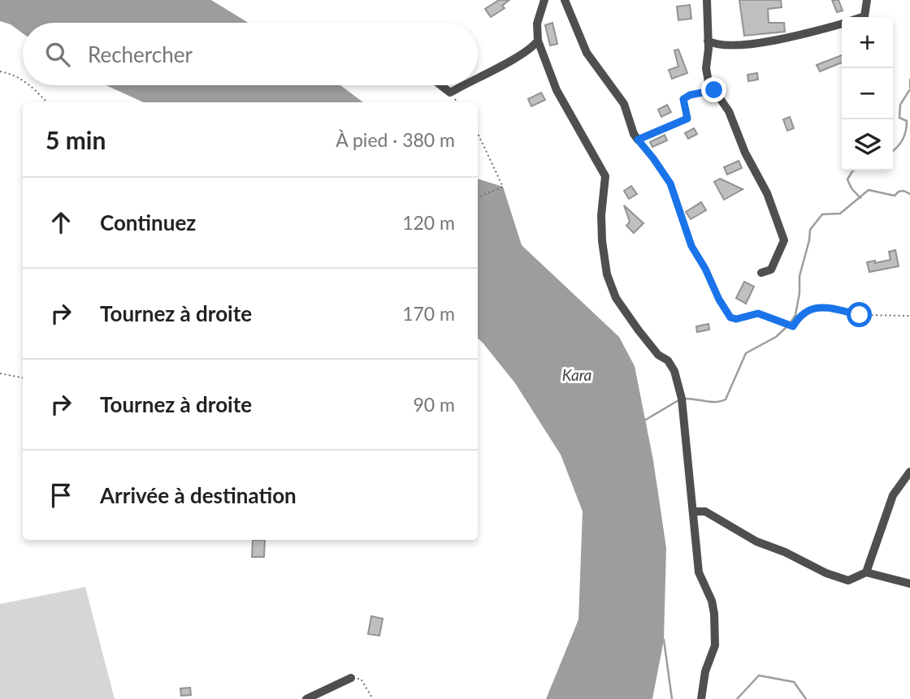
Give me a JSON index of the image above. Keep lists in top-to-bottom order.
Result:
{
  "water": ["Kara"],
  "page": {
    "map_buttons": ["+", "−"],
    "search": "Rechercher",
    "heading": ["5 min", "À pied · 380 m"],
    "list": [
      ["Continuez", "120 m"],
      ["Tournez à droite", "170 m"],
      ["Tournez à droite", "90 m"],
      "Arrivée à destination"
    ]
  }
}
